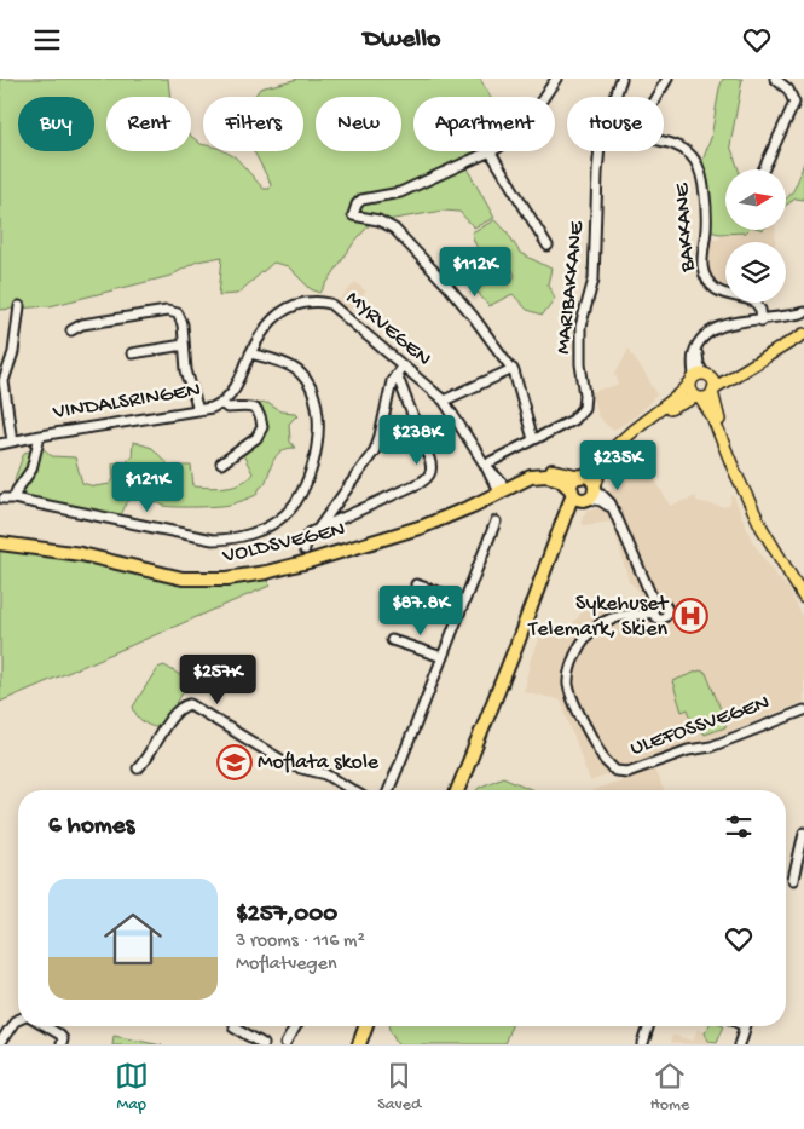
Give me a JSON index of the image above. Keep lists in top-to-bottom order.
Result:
{
  "streets": {
    "highway": ["VOLDSVEGEN"],
    "street": [
      "BAKKANE",
      "MARIBAKKANE",
      "MYRVEGEN",
      "VINDALSRINGEN",
      "ULEFOSSVEGEN"
    ]
  },
  "crossings": [
    ["MARIBAKKANE", "MYRVEGEN"],
    ["MYRVEGEN", "VINDALSRINGEN"],
    ["MYRVEGEN", "VOLDSVEGEN"],
    ["VOLDSVEGEN", "ULEFOSSVEGEN"]
  ],
  "places": {
    "hospital": ["Sykehuset Telemark, Skien"],
    "school or university": ["Moflata skole"]
  },
  "north": "right",
  "page": {
    "header": "Dwello",
    "chip": [
      "Buy",
      "Rent",
      "Filters",
      "New",
      "Apartment",
      "House"
    ],
    "price": [
      "$112K",
      "$238K",
      "$235K",
      "$121K",
      "$87.8K",
      "$257K"
    ],
    "heading": "6 homes",
    "list": [
      {
        "name": "$257,000",
        "note": "3 rooms · 116 m² · Moflatvegen"
      }
    ],
    "tabs": ["Map", "Saved", "Home"]
  }
}
